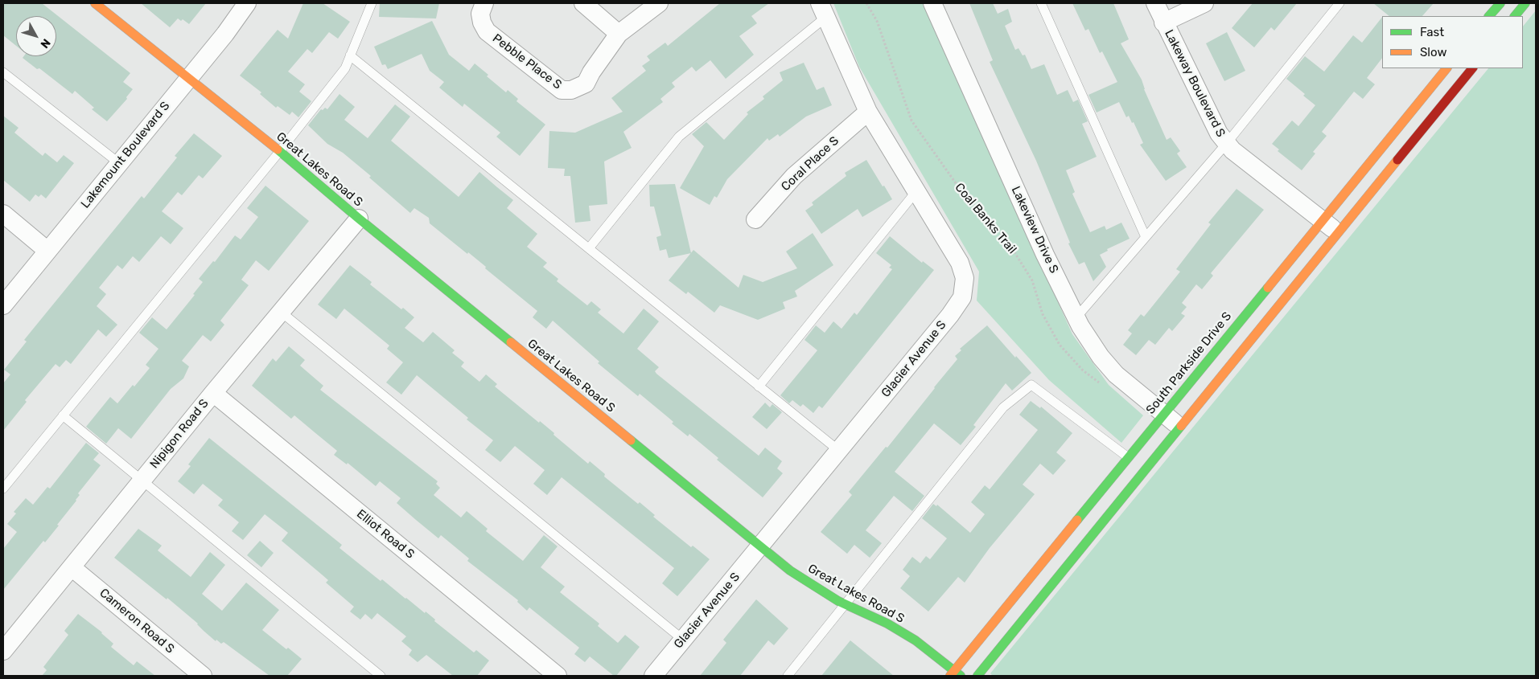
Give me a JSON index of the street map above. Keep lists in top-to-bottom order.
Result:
{
  "streets": {
    "main road": ["Great Lakes Road S", "South Parkside Drive S"],
    "street": [
      "Pebble Place S",
      "Lakeway Boulevard S",
      "Lakemount Boulevard S",
      "Coral Place S",
      "Lakeview Drive S",
      "Glacier Avenue S",
      "Nipigon Road S",
      "Elliot Road S",
      "Cameron Road S"
    ],
    "path": ["Coal Banks Trail"]
  },
  "crossings": [
    ["Lakeway Boulevard S", "South Parkside Drive S"],
    ["Lakemount Boulevard S", "Great Lakes Road S"],
    ["Coral Place S", "Glacier Avenue S"],
    ["Great Lakes Road S", "Glacier Avenue S"],
    ["Great Lakes Road S", "South Parkside Drive S"],
    ["Great Lakes Road S", "Nipigon Road S"],
    ["Lakeview Drive S", "South Parkside Drive S"],
    ["Nipigon Road S", "Elliot Road S"],
    ["Nipigon Road S", "Cameron Road S"]
  ],
  "legend": ["Fast", "Slow"],
  "north": "bottom right"
}
